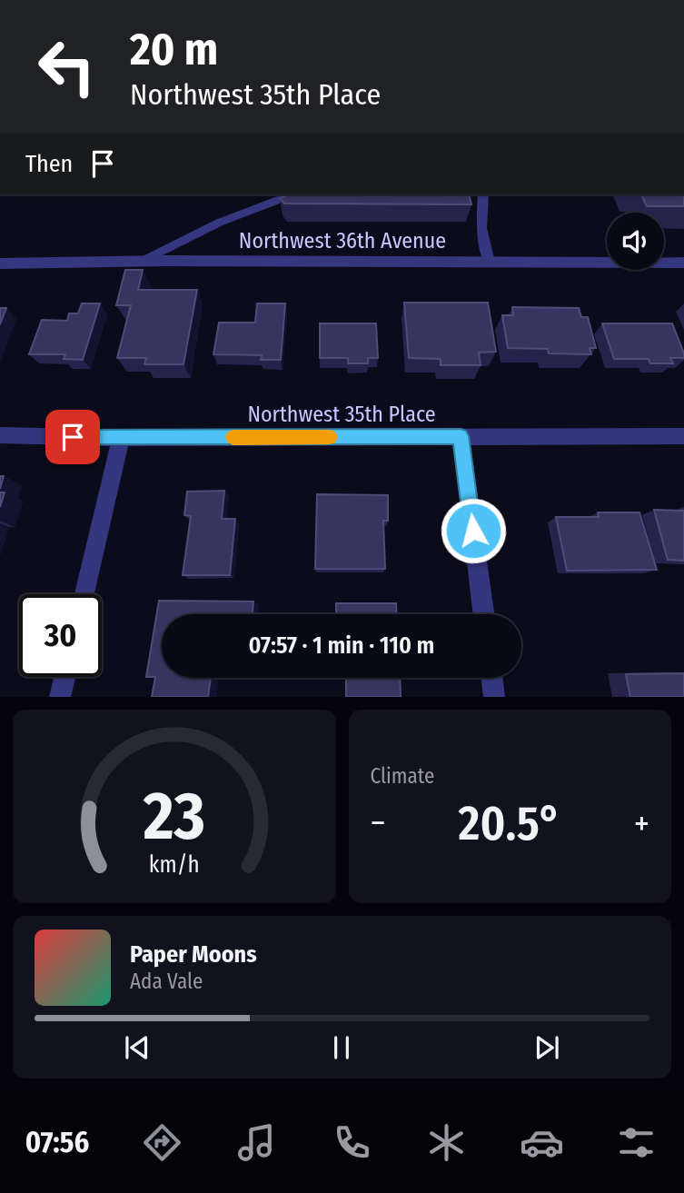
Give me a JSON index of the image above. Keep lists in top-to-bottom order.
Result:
{
  "streets": {
    "street": ["Northwest 36th Avenue", "Northwest 35th Place"]
  },
  "page": {
    "turn": ["20 m", "Northwest 35th Place"],
    "then": "Then",
    "limit": "30",
    "trip": "07:57 · 1 min · 110 m",
    "tile": "Climate",
    "heat": ["−", "20.5°", "+"],
    "song": ["Paper Moons", "Ada Vale"],
    "tabs": "07:56",
    "gauge": ["23", "km/h"]
  }
}
